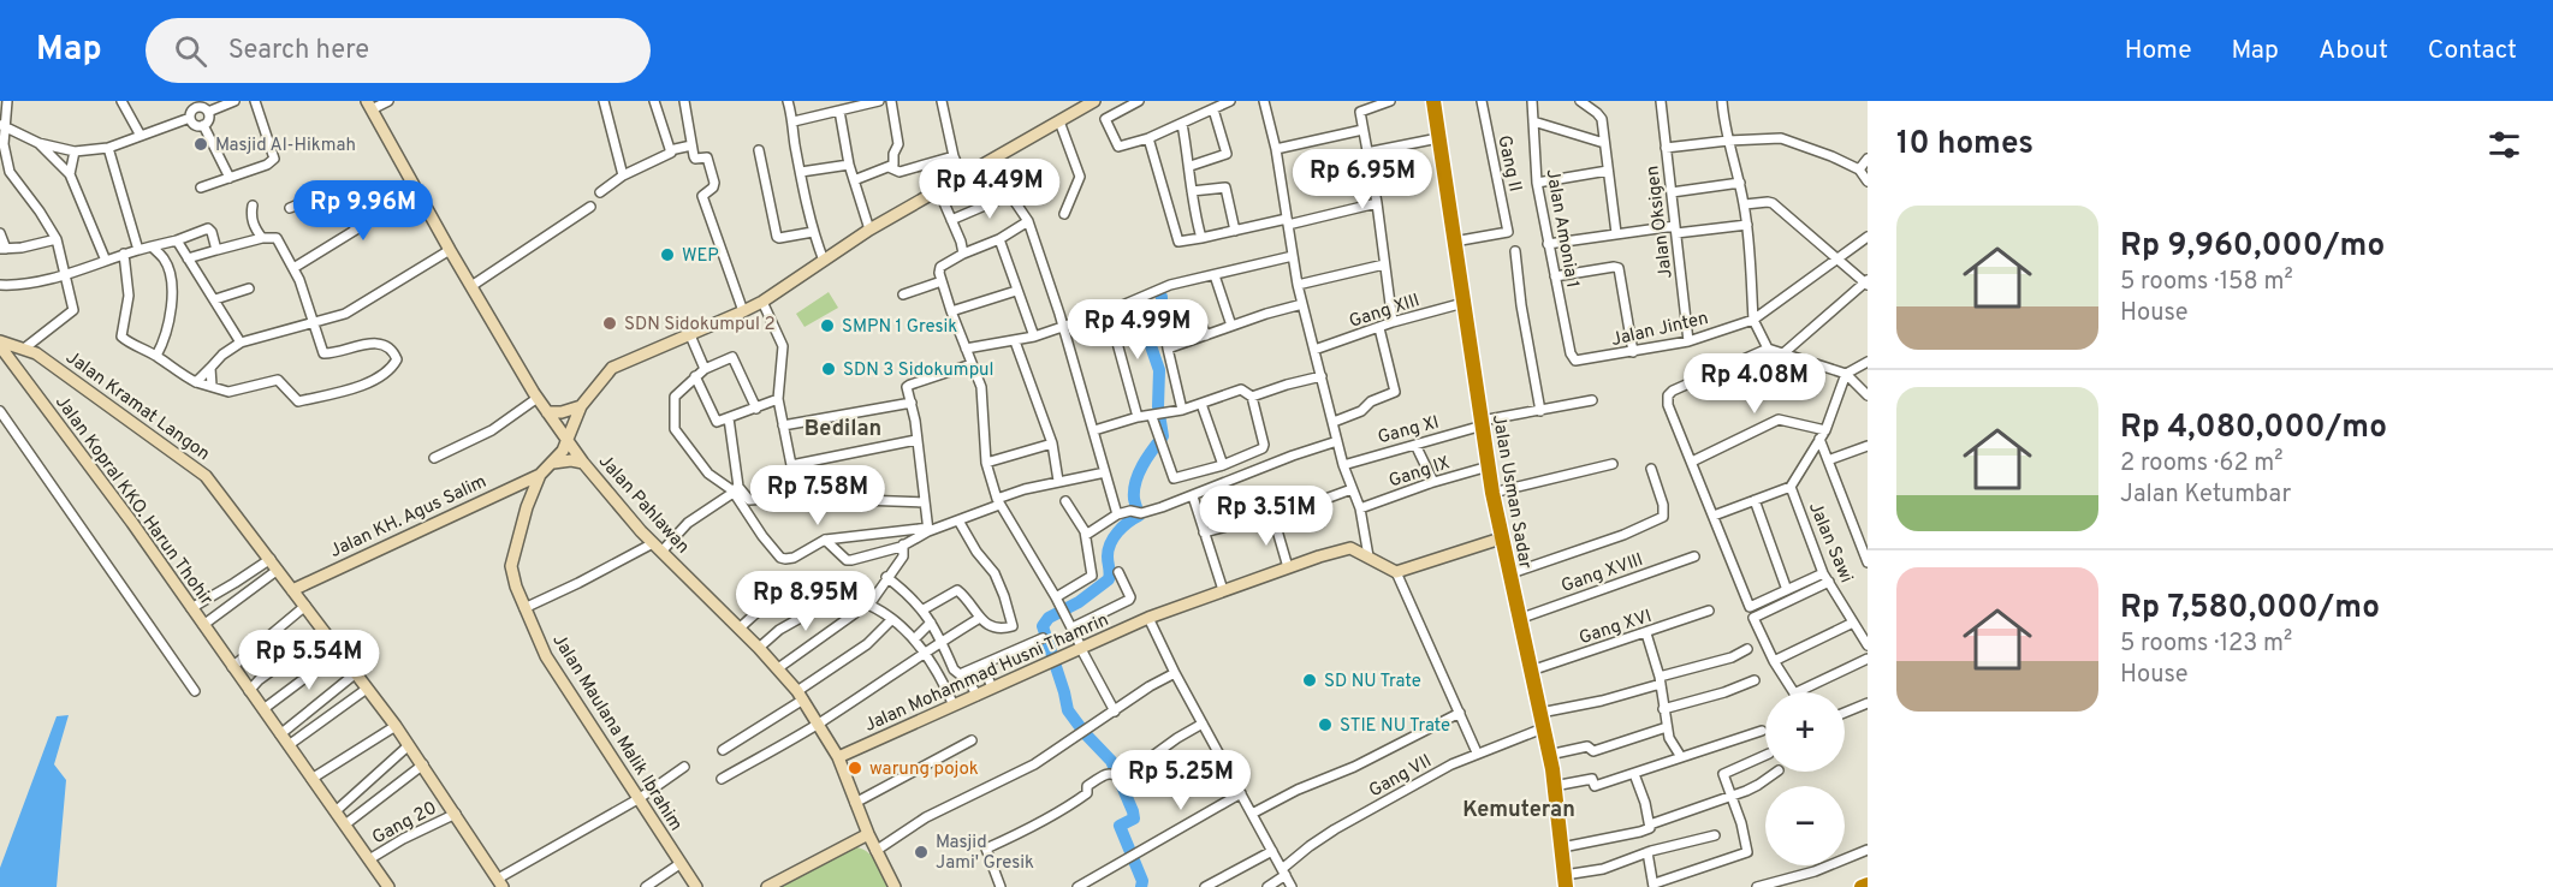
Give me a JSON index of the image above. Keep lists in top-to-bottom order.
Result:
{
  "streets": {
    "highway": ["Jalan Usman Sadar"],
    "main road": [
      "Jalan Kramat Langon",
      "Jalan Kopral KKO. Harun Thohir",
      "Jalan Pahlawan",
      "Jalan KH. Agus Salim",
      "Jalan Mohammad Husni Thamrin",
      "Jalan Maulana Malik Ibrahim"
    ],
    "street": [
      "Gang II",
      "Jalan Oksigen",
      "Jalan Amonia 1",
      "Gang XIII",
      "Jalan Jinten",
      "Gang XI",
      "Gang IX",
      "Jalan Sawi",
      "Gang XVIII",
      "Gang XVI",
      "Gang VII",
      "Gang 20"
    ]
  },
  "crossings": [
    ["Gang II", "Jalan Usman Sadar"],
    ["Jalan Oksigen", "Jalan Jinten"],
    ["Jalan Amonia 1", "Jalan Jinten"],
    ["Gang XIII", "Jalan Usman Sadar"],
    ["Jalan Kramat Langon", "Jalan Kopral KKO. Harun Thohir"],
    ["Jalan Kramat Langon", "Jalan KH. Agus Salim"],
    ["Jalan Kramat Langon", "Gang 20"],
    ["Gang XI", "Jalan Usman Sadar"],
    ["Gang IX", "Jalan Usman Sadar"],
    ["Jalan Usman Sadar", "Gang XVIII"],
    ["Jalan Usman Sadar", "Gang XVI"],
    ["Jalan Usman Sadar", "Gang VII"],
    ["Jalan Kopral KKO. Harun Thohir", "Gang 20"],
    ["Jalan Pahlawan", "Jalan KH. Agus Salim"],
    ["Jalan Pahlawan", "Jalan Mohammad Husni Thamrin"],
    ["Jalan KH. Agus Salim", "Jalan Maulana Malik Ibrahim"]
  ],
  "districts": ["Bedilan", "Kemuteran"],
  "places": [
    "Masjid Al-Hikmah",
    "WEP",
    "SDN Sidokumpul 2",
    "SMPN 1 Gresik",
    "SDN 3 Sidokumpul",
    "SD NU Trate",
    "STIE NU Trate",
    "warung pojok",
    "Masjid Jami' Gresik"
  ],
  "page": {
    "header": "Map",
    "search": "Search here",
    "nav": [
      "Home",
      "Map",
      "About",
      "Contact"
    ],
    "heading": "10 homes",
    "price": [
      "Rp 6.95M",
      "Rp 4.49M",
      "Rp 9.96M",
      "Rp 4.99M",
      "Rp 4.08M",
      "Rp 7.58M",
      "Rp 3.51M",
      "Rp 8.95M",
      "Rp 5.54M",
      "Rp 5.25M"
    ],
    "list": [
      {
        "name": "Rp 9,960,000/mo",
        "note": "5 rooms · 158 m² · House"
      },
      {
        "name": "Rp 4,080,000/mo",
        "note": "2 rooms · 62 m² · Jalan Ketumbar"
      },
      {
        "name": "Rp 7,580,000/mo",
        "note": "5 rooms · 123 m² · House"
      }
    ],
    "map_buttons": ["+", "−"]
  }
}
